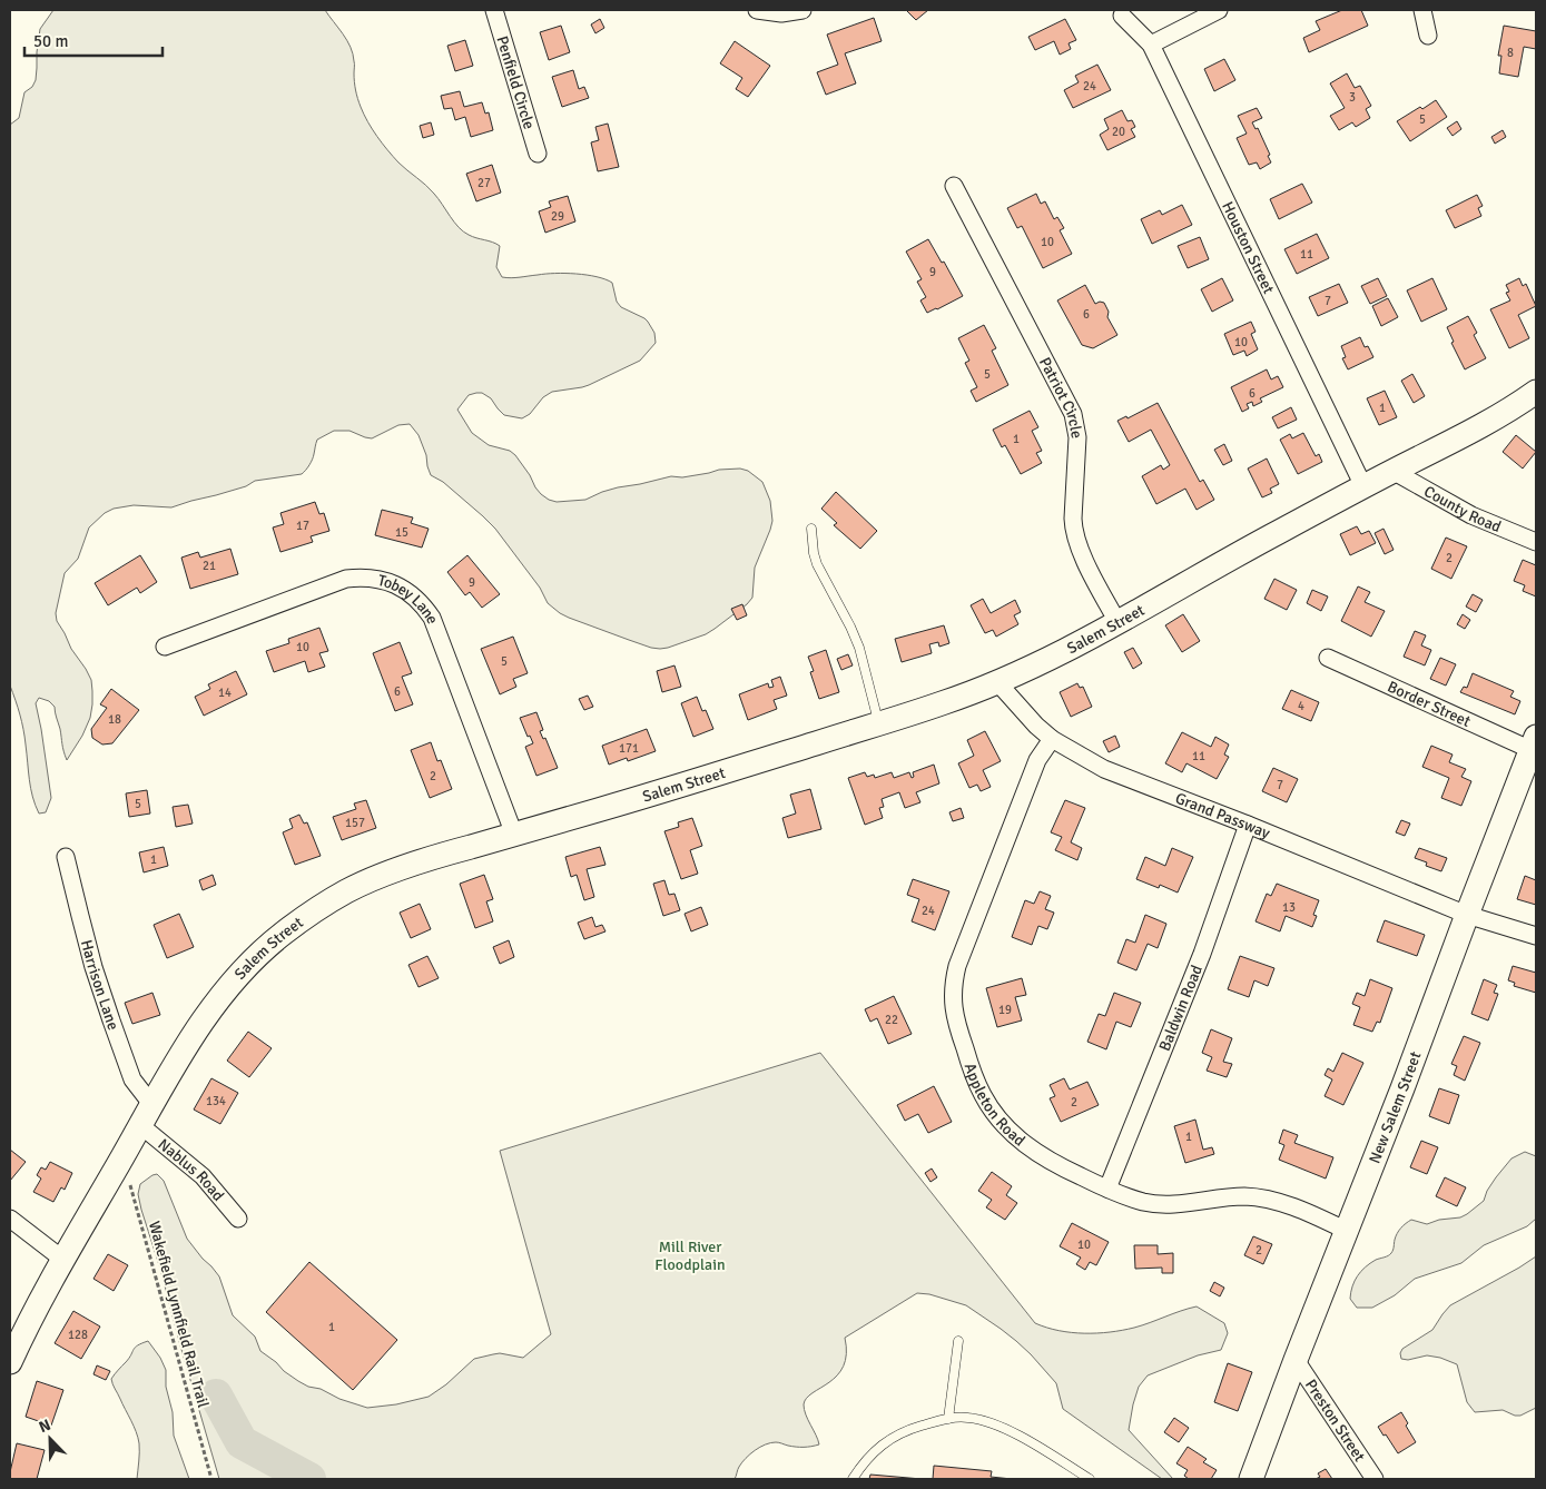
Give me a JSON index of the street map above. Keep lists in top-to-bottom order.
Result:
{
  "streets": {
    "main road": ["Salem Street", "New Salem Street"],
    "street": [
      "Penfield Circle",
      "Houston Street",
      "Patriot Circle",
      "County Road",
      "Tobey Lane",
      "Border Street",
      "Grand Passway",
      "Harrison Lane",
      "Baldwin Road",
      "Appleton Road",
      "Nablus Road",
      "Preston Street"
    ],
    "path": ["Wakefield Lynnfield Rail Trail"]
  },
  "crossings": [
    ["Houston Street", "Salem Street"],
    ["Patriot Circle", "Salem Street"],
    ["County Road", "Salem Street"],
    ["Tobey Lane", "Salem Street"],
    ["Salem Street", "Grand Passway"],
    ["Salem Street", "Harrison Lane"],
    ["Salem Street", "Nablus Road"],
    ["Salem Street", "Wakefield Lynnfield Rail Trail"],
    ["Border Street", "New Salem Street"],
    ["Grand Passway", "Baldwin Road"],
    ["Grand Passway", "Appleton Road"],
    ["Grand Passway", "New Salem Street"],
    ["Baldwin Road", "Appleton Road"],
    ["Appleton Road", "New Salem Street"],
    ["New Salem Street", "Preston Street"]
  ],
  "parks": ["Mill River Floodplain"],
  "house_numbers": [
    "8",
    "24",
    "3",
    "5",
    "20",
    "27",
    "29",
    "10",
    "11",
    "9",
    "7",
    "6",
    "10",
    "5",
    "6",
    "1",
    "1",
    "17",
    "15",
    "2",
    "21",
    "9",
    "10",
    "5",
    "6",
    "14",
    "4",
    "18",
    "171",
    "11",
    "2",
    "7",
    "5",
    "157",
    "1",
    "13",
    "24",
    "19",
    "22",
    "134",
    "2",
    "1",
    "10",
    "2",
    "1",
    "128"
  ],
  "scale_bar": "50 m",
  "north": "top left"
}
